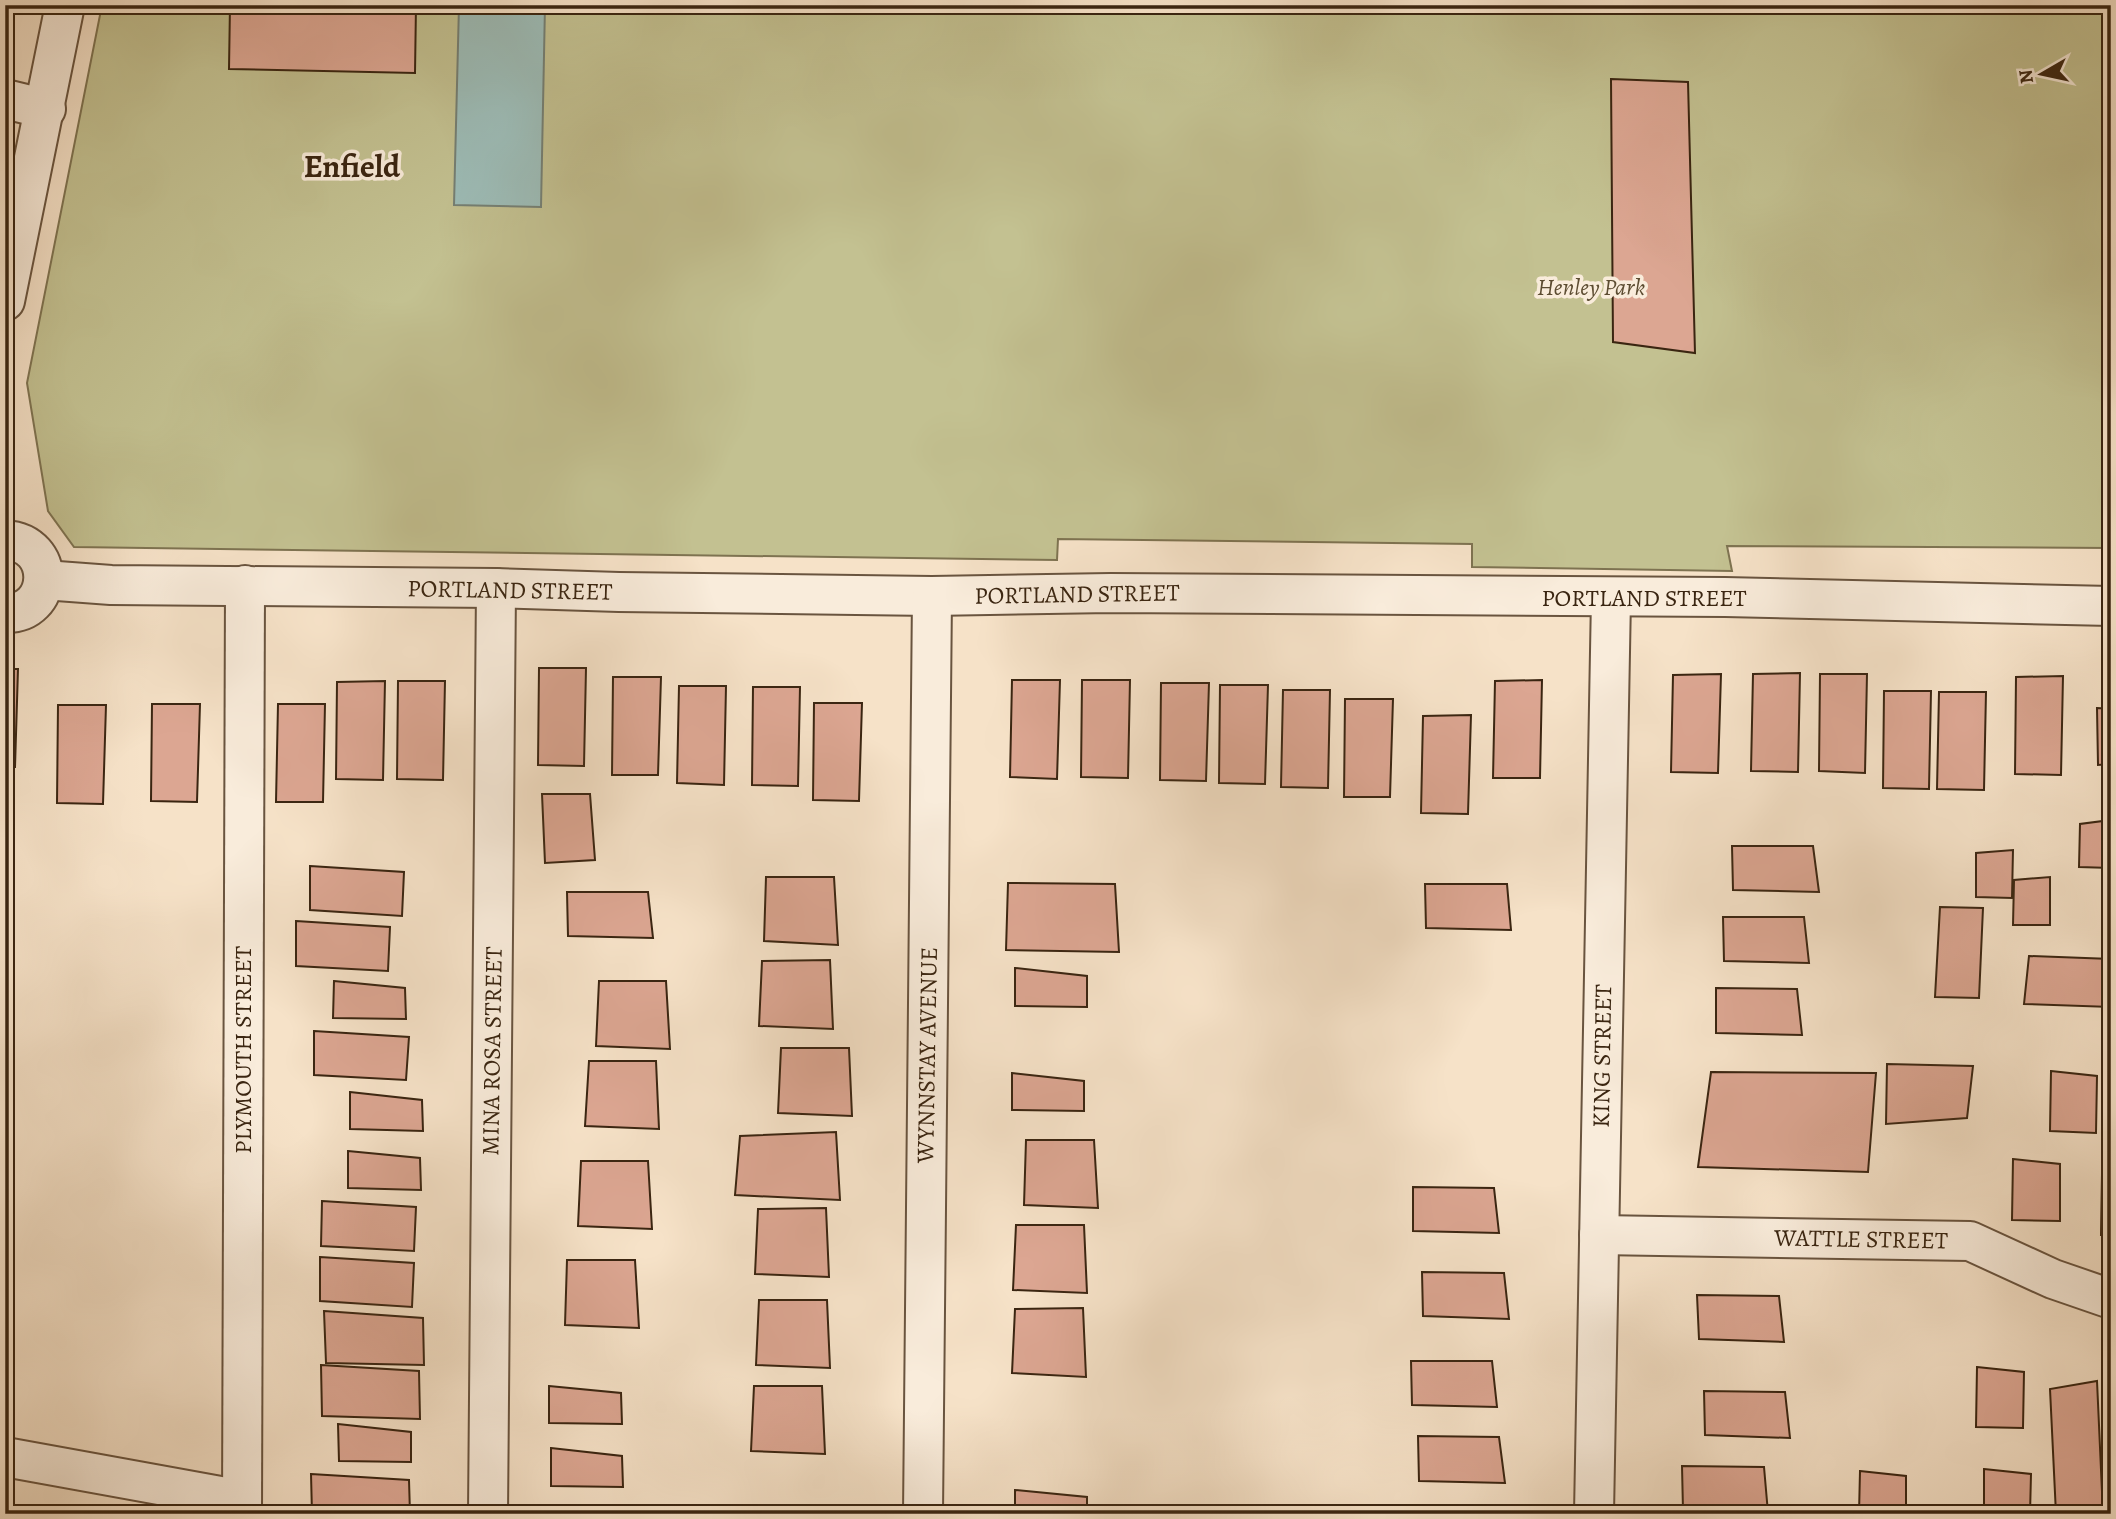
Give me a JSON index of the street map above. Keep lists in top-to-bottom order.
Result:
{
  "streets": {
    "street": [
      "PORTLAND STREET",
      "PLYMOUTH STREET",
      "MINA ROSA STREET",
      "WYNNSTAY AVENUE",
      "KING STREET",
      "WATTLE STREET"
    ]
  },
  "crossings": [
    ["PORTLAND STREET", "PLYMOUTH STREET"],
    ["PORTLAND STREET", "MINA ROSA STREET"],
    ["PORTLAND STREET", "WYNNSTAY AVENUE"],
    ["PORTLAND STREET", "KING STREET"],
    ["KING STREET", "WATTLE STREET"]
  ],
  "districts": ["Enfield"],
  "parks": ["Henley Park"],
  "north": "left"
}
